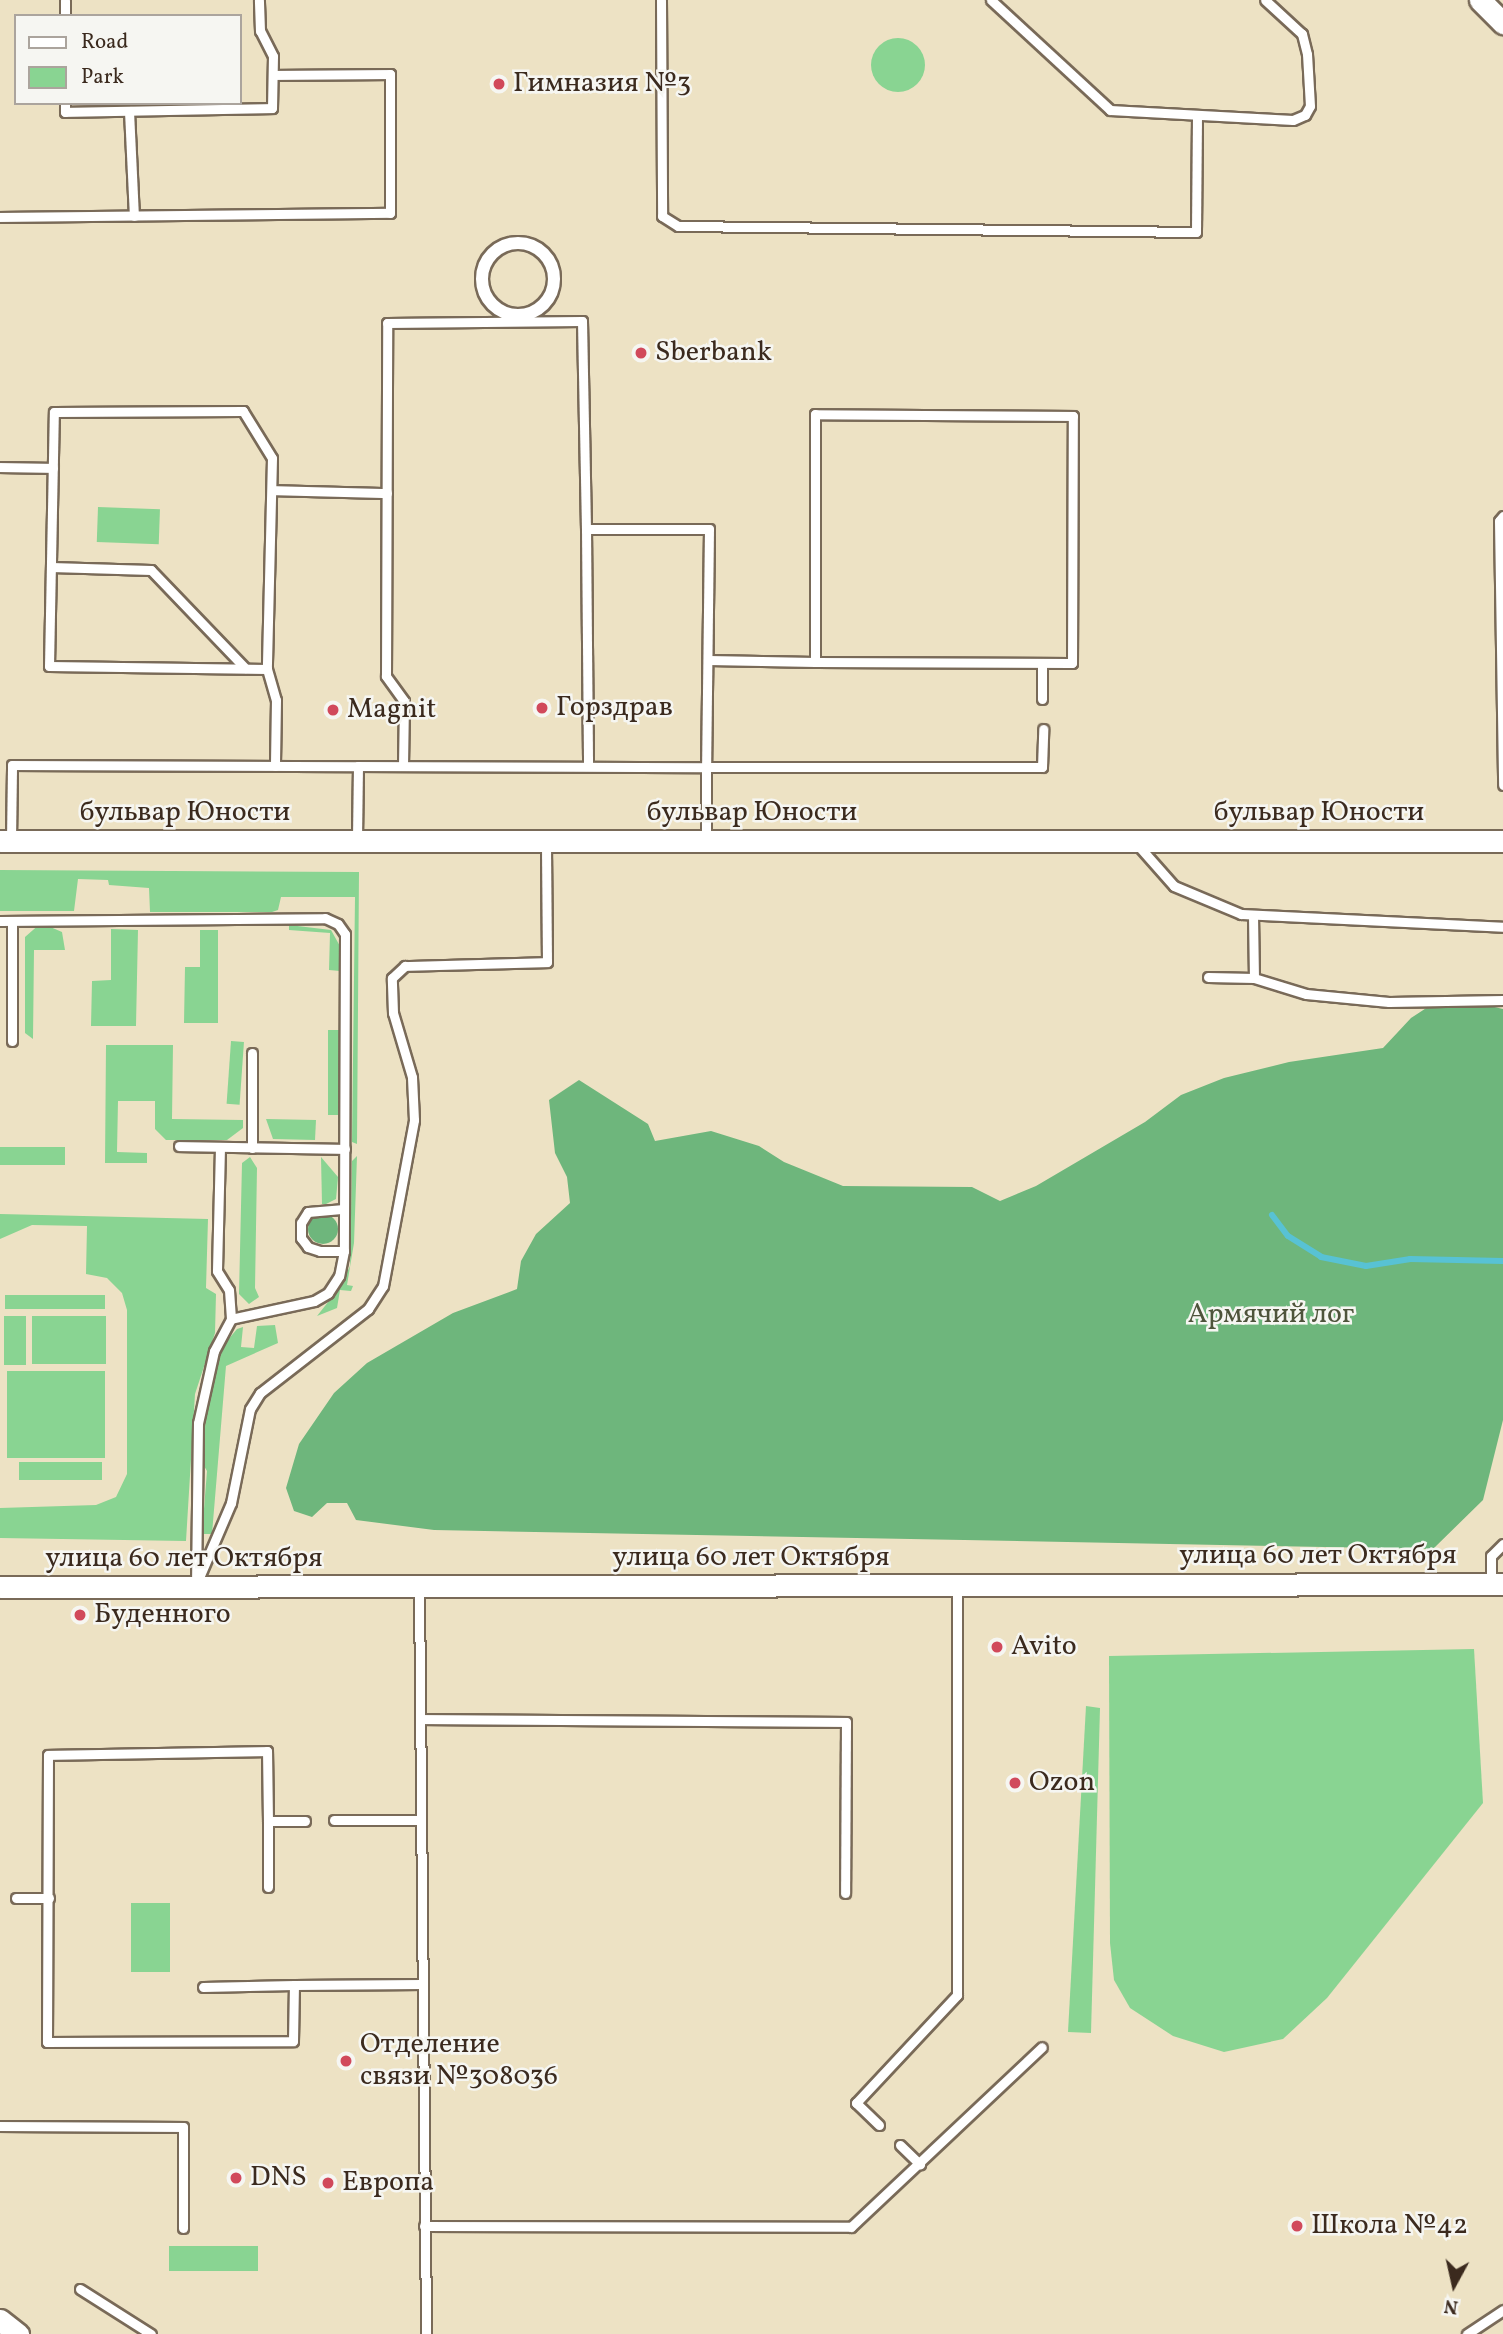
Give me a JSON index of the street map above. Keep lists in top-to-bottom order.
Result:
{
  "streets": {
    "street": ["бульвар Юности", "улица 60 лет Октября"]
  },
  "parks": ["Армячий лог"],
  "places": [
    "Гимназия №3",
    "Sberbank",
    "Горздрав",
    "Magnit",
    "Буденного",
    "Avito",
    "Ozon",
    "Отделение связи №308036",
    "DNS",
    "Европа",
    "Школа №42"
  ],
  "legend": ["Road", "Park"],
  "north": "bottom"
}
